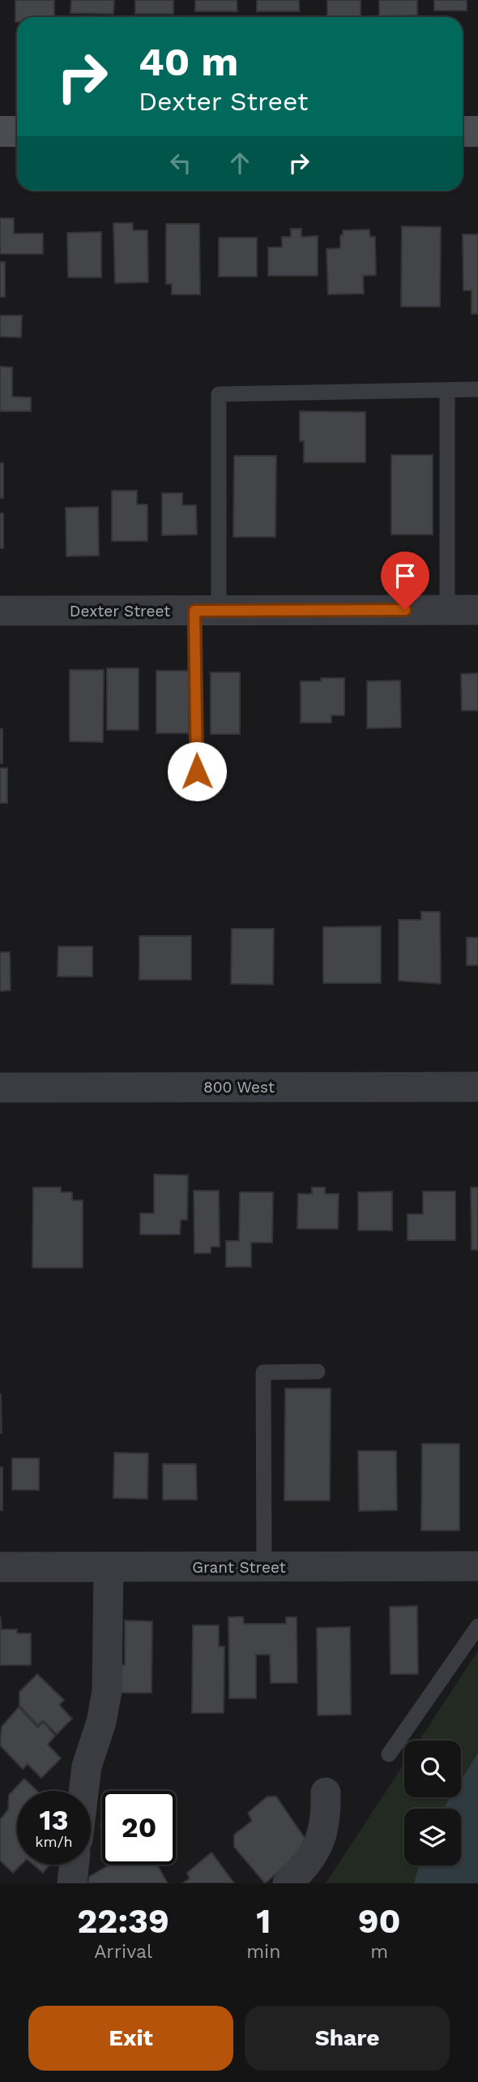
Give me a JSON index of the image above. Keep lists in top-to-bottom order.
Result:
{
  "streets": {
    "street": ["Dexter Street", "800 West", "Grant Street"]
  },
  "page": {
    "turn": ["40 m", "Dexter Street"],
    "speed": "13 km/h",
    "limit": "20",
    "eta": [
      "22:39",
      "Arrival",
      "1",
      "min",
      "90",
      "m"
    ],
    "buttons": ["Exit", "Share"]
  }
}
